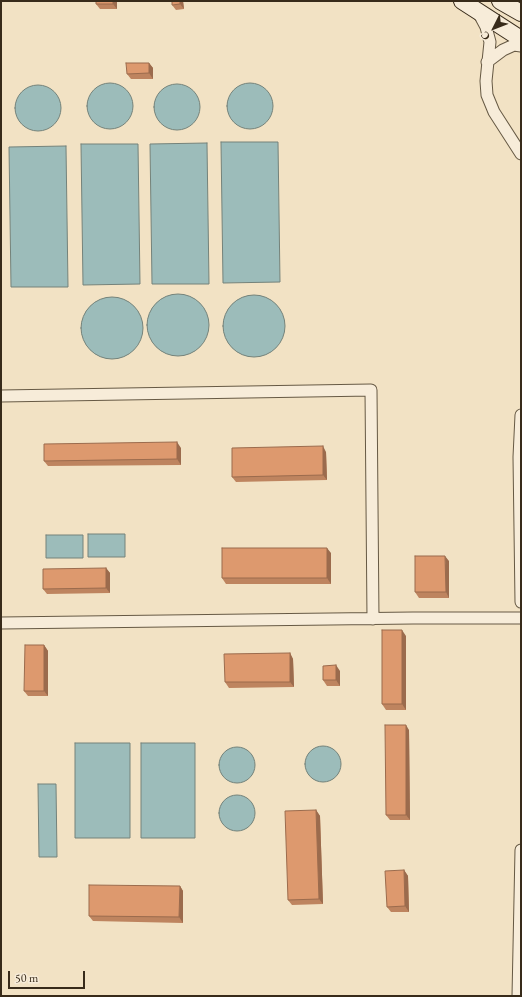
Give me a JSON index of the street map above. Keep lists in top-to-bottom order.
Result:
{
  "scale_bar": "50 m",
  "north": "bottom left"
}
